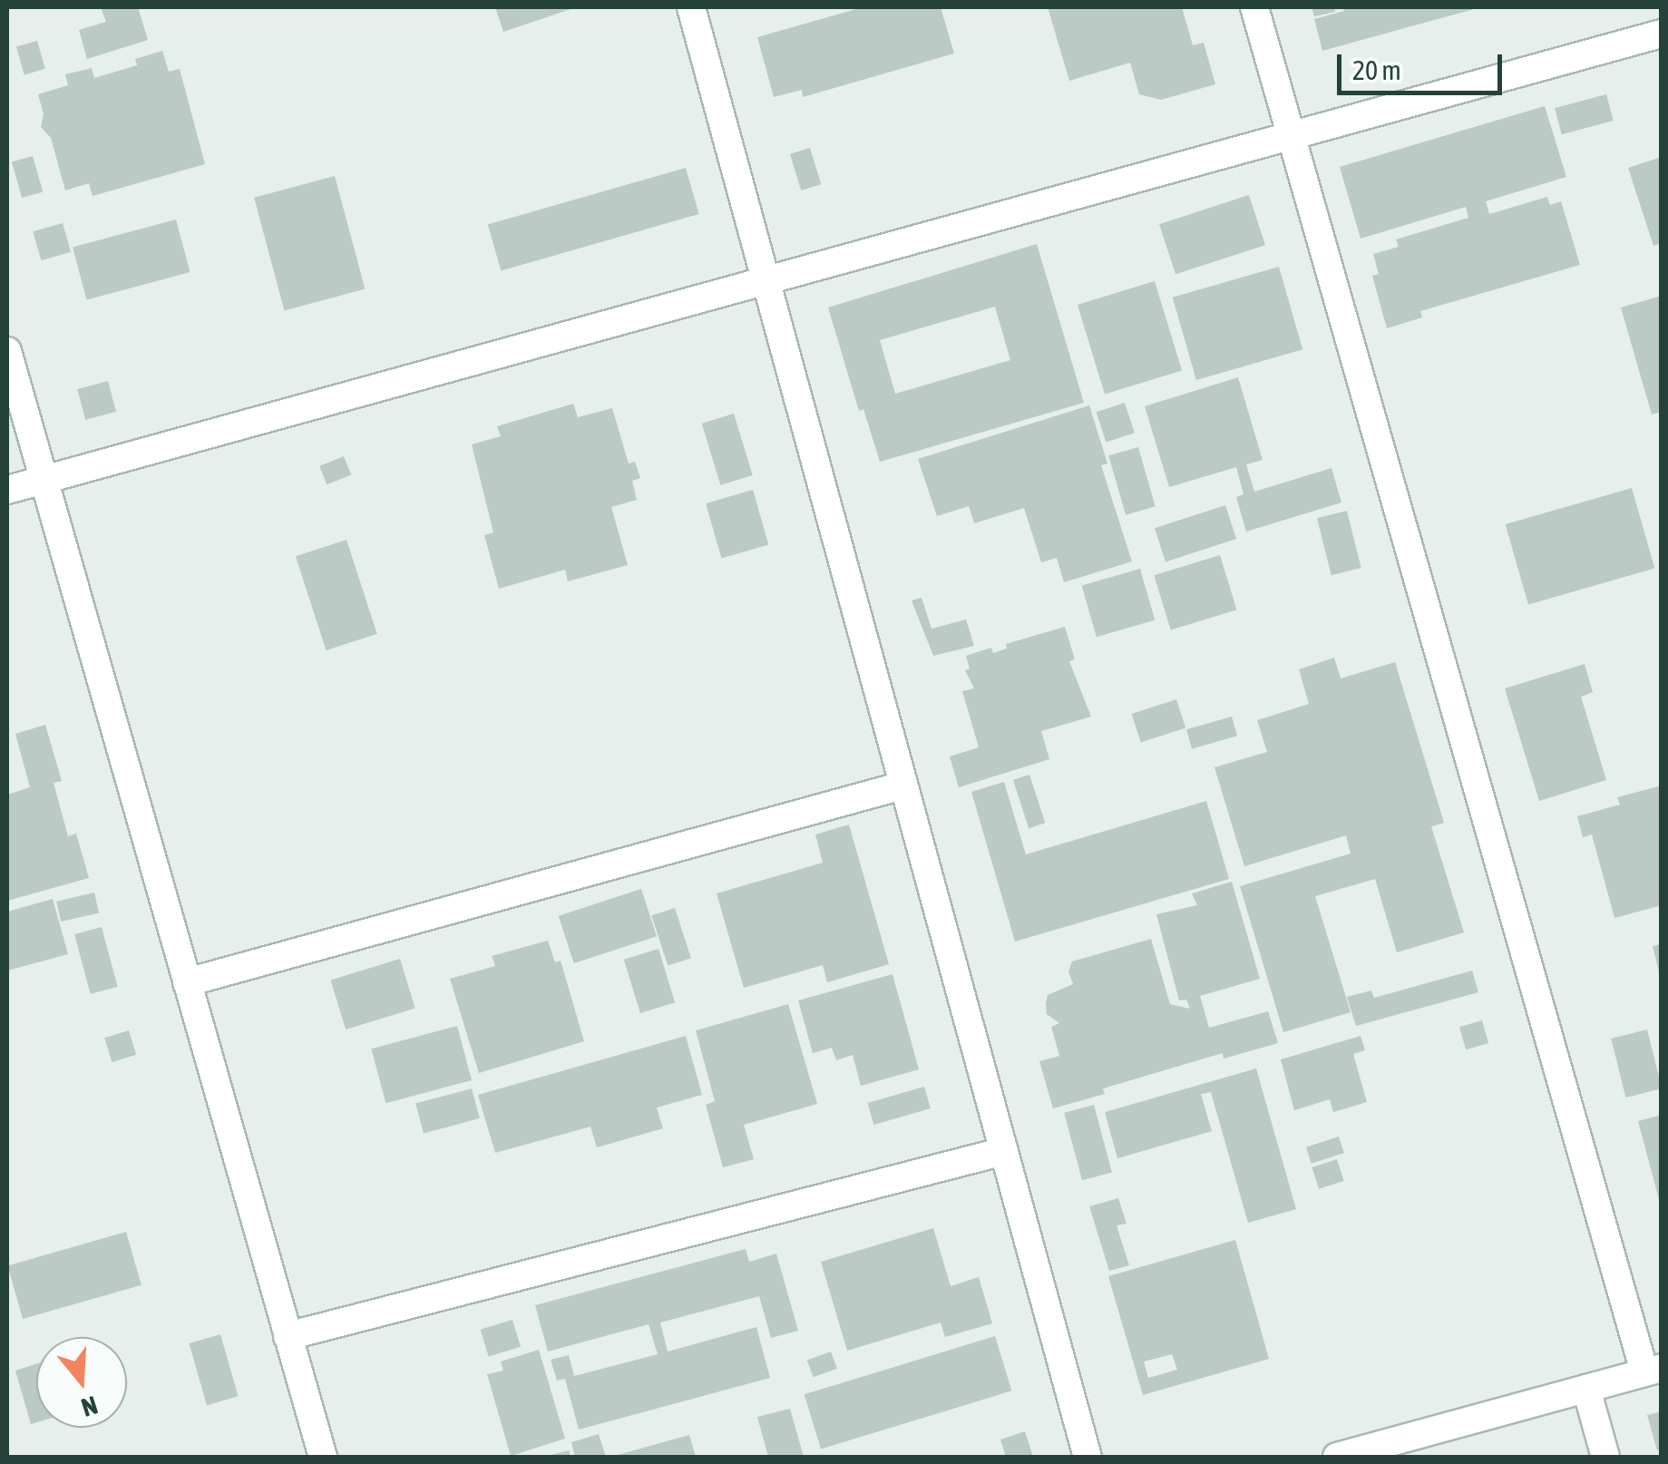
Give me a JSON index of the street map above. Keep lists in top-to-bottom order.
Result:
{
  "scale_bar": "20 m",
  "north": "bottom"
}
